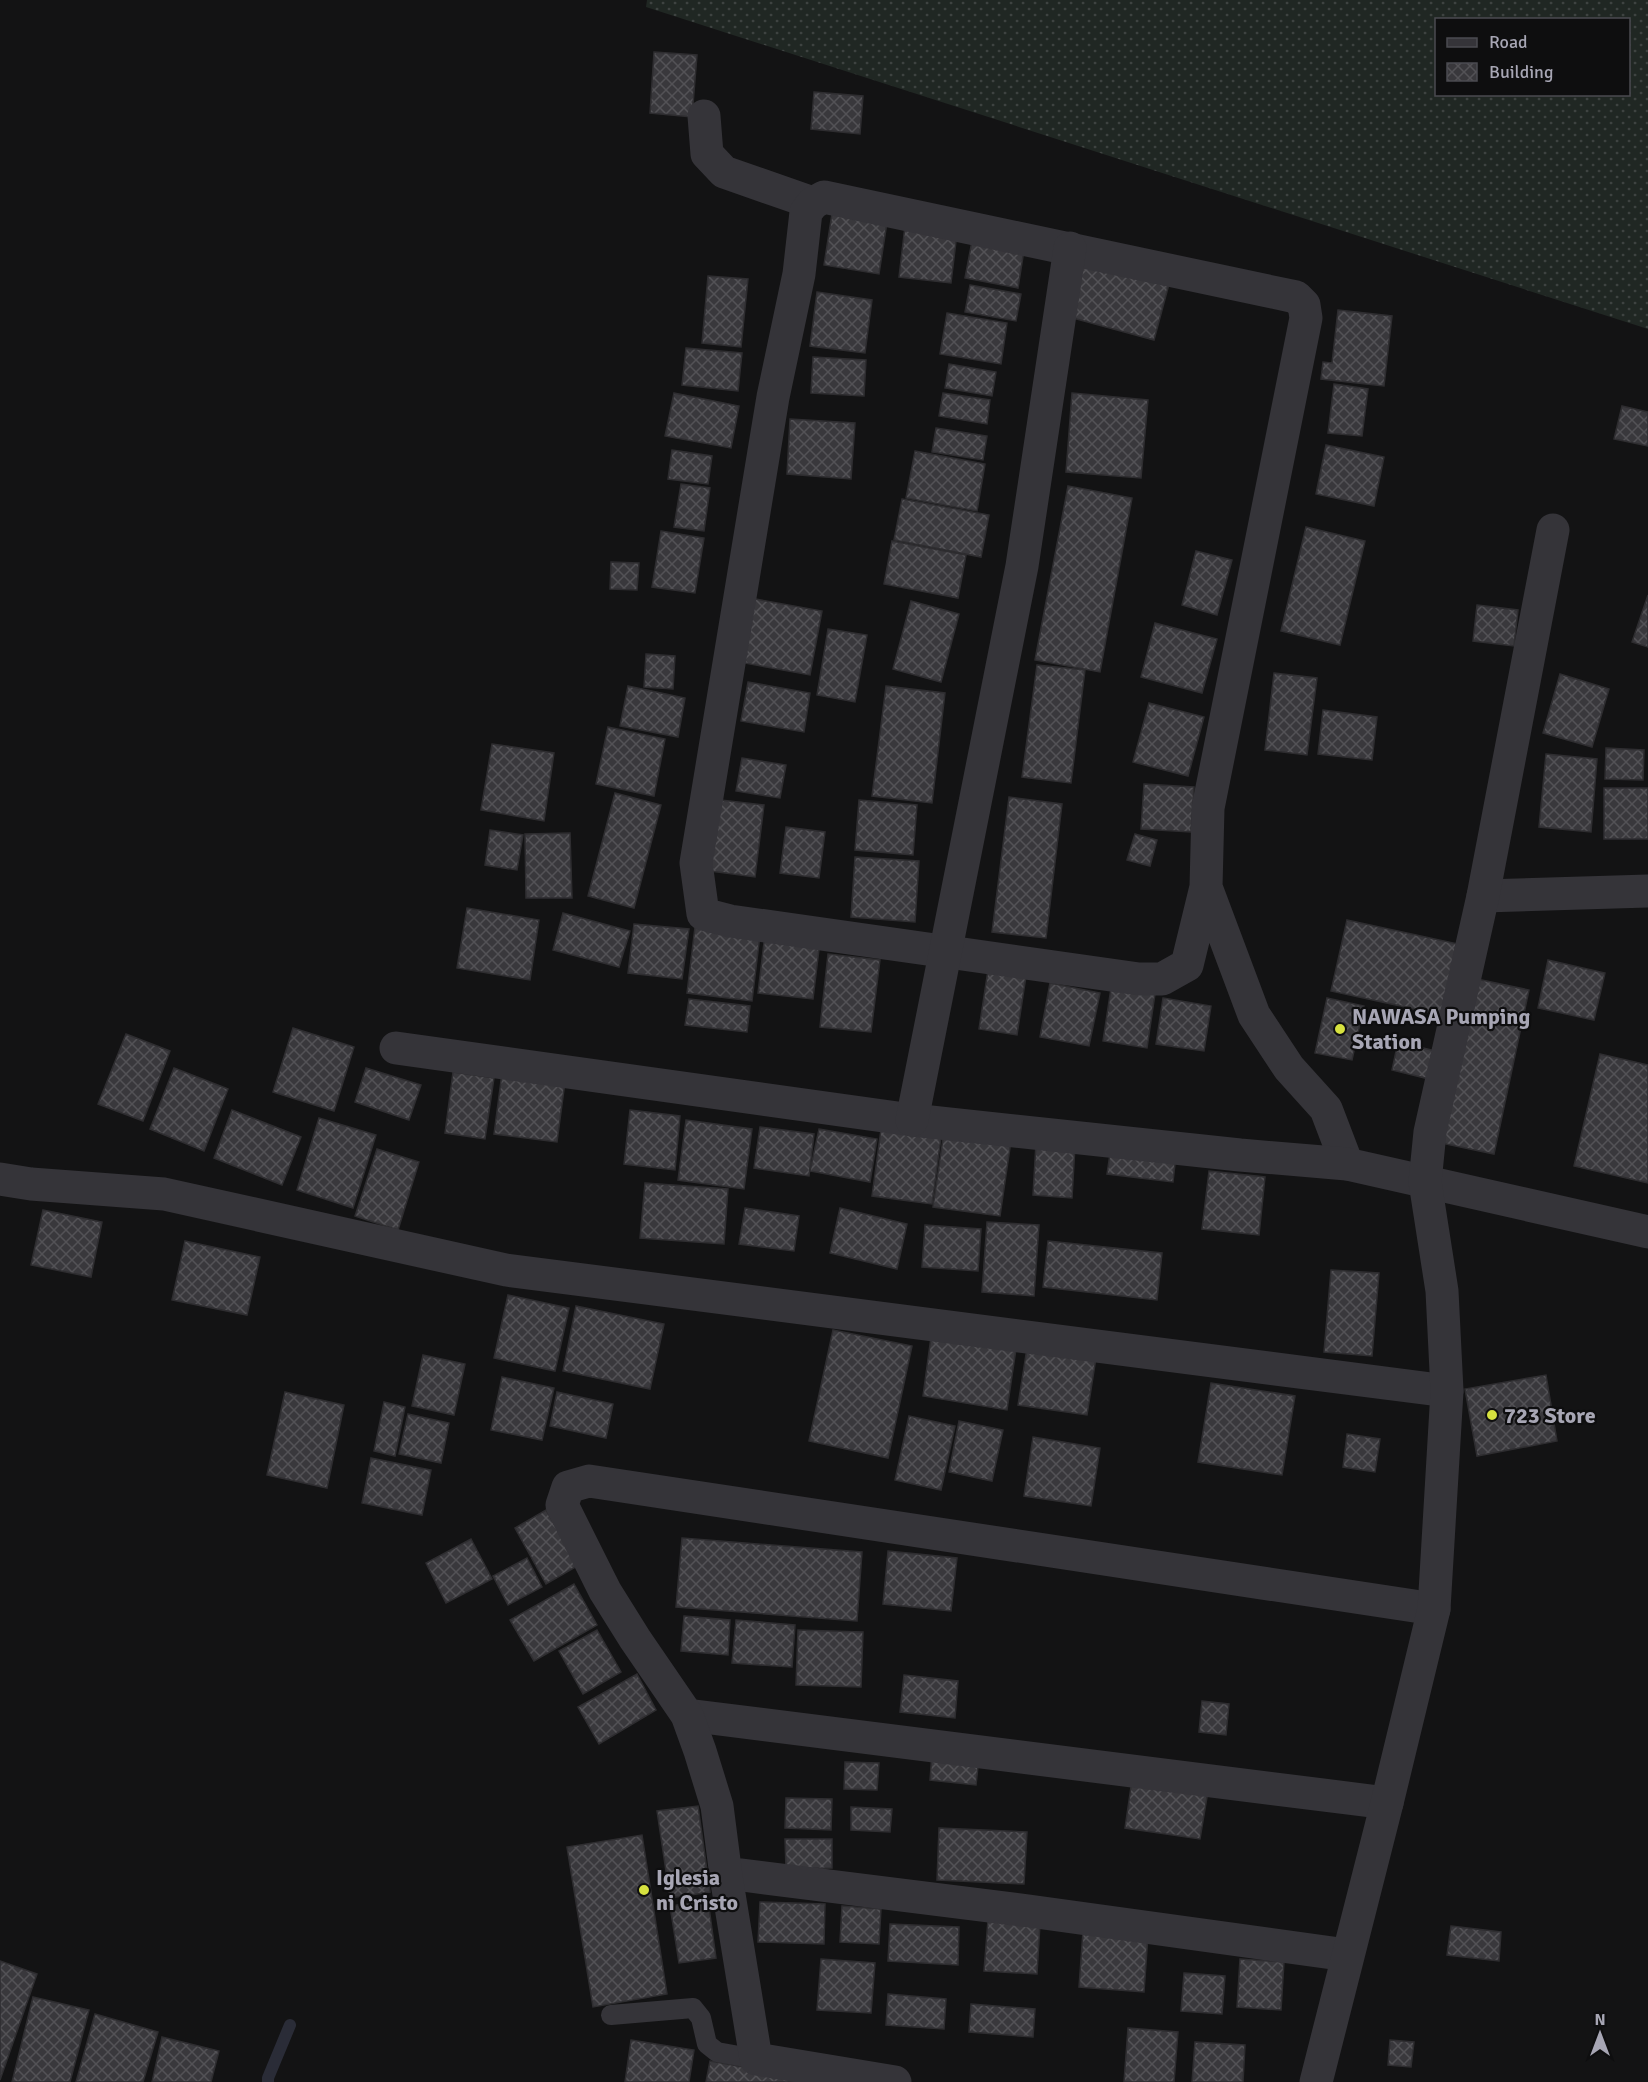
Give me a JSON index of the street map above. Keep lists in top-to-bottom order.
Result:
{
  "places": ["NAWASA Pumping Station", "723 Store", "Iglesia ni Cristo"],
  "legend": ["Road", "Building"],
  "north": "top"
}
